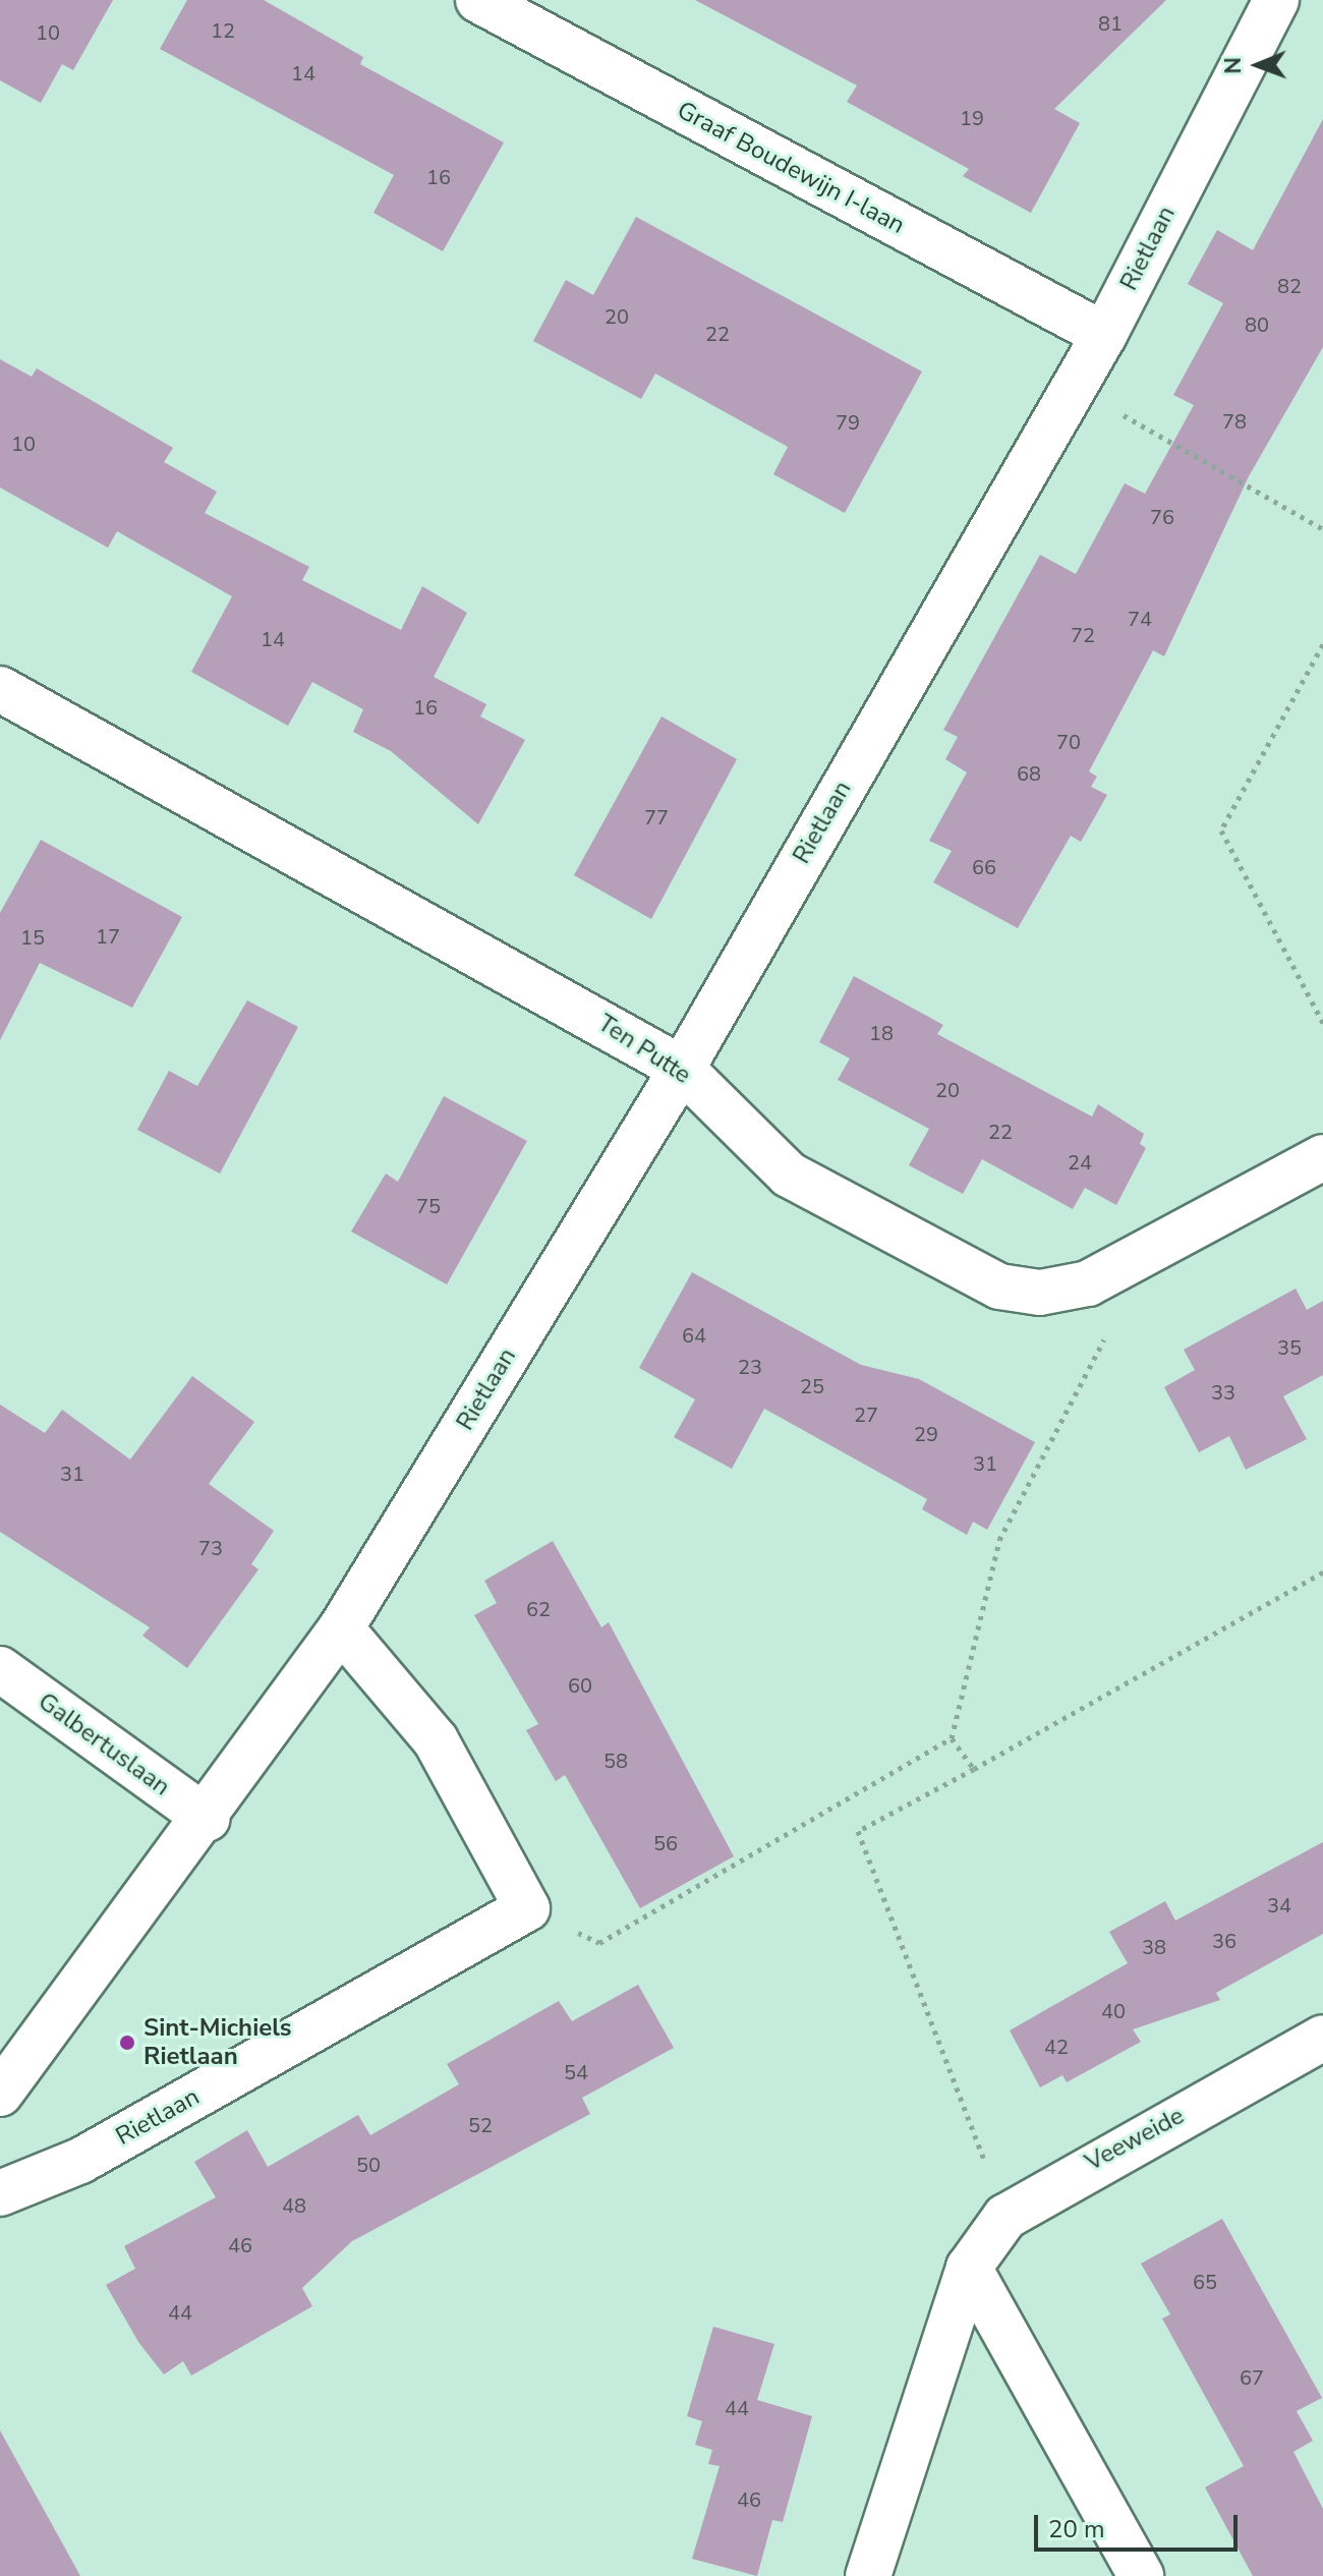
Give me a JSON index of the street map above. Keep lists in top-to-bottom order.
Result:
{
  "streets": {
    "street": [
      "Graaf Boudewijn I-laan",
      "Rietlaan",
      "Ten Putte",
      "Galbertuslaan",
      "Veeweide"
    ]
  },
  "crossings": [
    ["Graaf Boudewijn I-laan", "Rietlaan"],
    ["Rietlaan", "Ten Putte"],
    ["Rietlaan", "Galbertuslaan"]
  ],
  "places": ["Sint-Michiels Rietlaan"],
  "house_numbers": [
    "81",
    "12",
    "10",
    "14",
    "19",
    "16",
    "82",
    "20",
    "80",
    "22",
    "78",
    "79",
    "10",
    "76",
    "74",
    "72",
    "14",
    "16",
    "70",
    "68",
    "77",
    "66",
    "17",
    "15",
    "18",
    "20",
    "22",
    "24",
    "75",
    "64",
    "35",
    "23",
    "25",
    "33",
    "27",
    "29",
    "31",
    "31",
    "73",
    "62",
    "60",
    "58",
    "56",
    "34",
    "36",
    "38",
    "40",
    "42",
    "54",
    "52",
    "50",
    "48",
    "46",
    "65",
    "44",
    "67",
    "44",
    "46"
  ],
  "scale_bar": "20 m",
  "north": "left"
}
